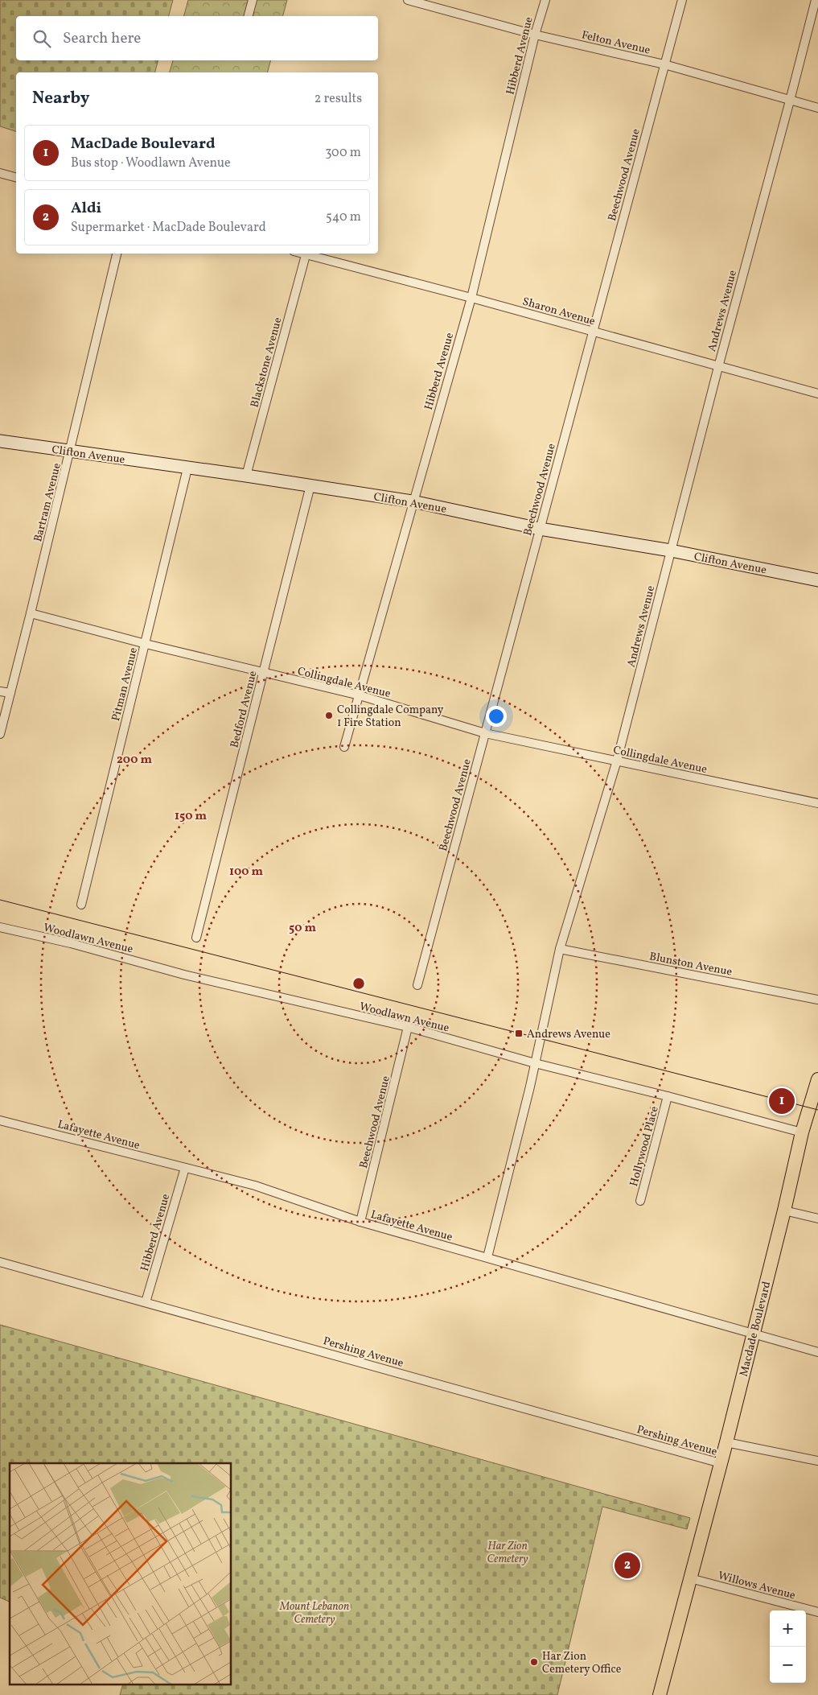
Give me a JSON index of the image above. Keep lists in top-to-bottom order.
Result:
{
  "streets": {
    "main road": ["Macdade Boulevard"],
    "street": [
      "Felton Avenue",
      "Hibberd Avenue",
      "Beechwood Avenue",
      "Sharon Avenue",
      "Andrews Avenue",
      "Blackstone Avenue",
      "Clifton Avenue",
      "Bartram Avenue",
      "Collingdale Avenue",
      "Pitman Avenue",
      "Bedford Avenue",
      "Woodlawn Avenue",
      "Blunston Avenue",
      "Lafayette Avenue",
      "Hollywood Place",
      "Pershing Avenue",
      "Willows Avenue"
    ]
  },
  "crossings": [
    ["Felton Avenue", "Hibberd Avenue"],
    ["Felton Avenue", "Beechwood Avenue"],
    ["Felton Avenue", "Andrews Avenue"],
    ["Hibberd Avenue", "Sharon Avenue"],
    ["Hibberd Avenue", "Clifton Avenue"],
    ["Hibberd Avenue", "Collingdale Avenue"],
    ["Hibberd Avenue", "Lafayette Avenue"],
    ["Hibberd Avenue", "Pershing Avenue"],
    ["Beechwood Avenue", "Sharon Avenue"],
    ["Beechwood Avenue", "Clifton Avenue"],
    ["Beechwood Avenue", "Collingdale Avenue"],
    ["Beechwood Avenue", "Woodlawn Avenue"],
    ["Beechwood Avenue", "Lafayette Avenue"],
    ["Sharon Avenue", "Andrews Avenue"],
    ["Sharon Avenue", "Blackstone Avenue"],
    ["Andrews Avenue", "Clifton Avenue"],
    ["Andrews Avenue", "Collingdale Avenue"],
    ["Andrews Avenue", "Woodlawn Avenue"],
    ["Andrews Avenue", "Blunston Avenue"],
    ["Andrews Avenue", "Lafayette Avenue"],
    ["Blackstone Avenue", "Clifton Avenue"],
    ["Clifton Avenue", "Bartram Avenue"],
    ["Clifton Avenue", "Pitman Avenue"],
    ["Clifton Avenue", "Bedford Avenue"],
    ["Bartram Avenue", "Collingdale Avenue"],
    ["Collingdale Avenue", "Pitman Avenue"],
    ["Collingdale Avenue", "Bedford Avenue"],
    ["Woodlawn Avenue", "Hollywood Place"],
    ["Woodlawn Avenue", "Macdade Boulevard"],
    ["Lafayette Avenue", "Macdade Boulevard"],
    ["Macdade Boulevard", "Pershing Avenue"],
    ["Macdade Boulevard", "Willows Avenue"]
  ],
  "parks": ["Har Zion Cemetery", "Mount Lebanon Cemetery"],
  "places": {
    "other": ["Collingdale Company 1 Fire Station", "Har Zion Cemetery Office"],
    "transit": ["Andrews Avenue"]
  },
  "page": {
    "search": "Search here",
    "heading": ["Nearby", "2 results"],
    "list": [
      {
        "mark": "1",
        "name": "MacDade Boulevard",
        "note": "Bus stop · Woodlawn Avenue",
        "value": "300 m"
      },
      {
        "mark": "2",
        "name": "Aldi",
        "note": "Supermarket · MacDade Boulevard",
        "value": "540 m"
      }
    ],
    "pins": ["1", "2"],
    "map_buttons": ["+", "−"]
  },
  "rings": [
    "200 m",
    "150 m",
    "100 m",
    "50 m"
  ]
}
